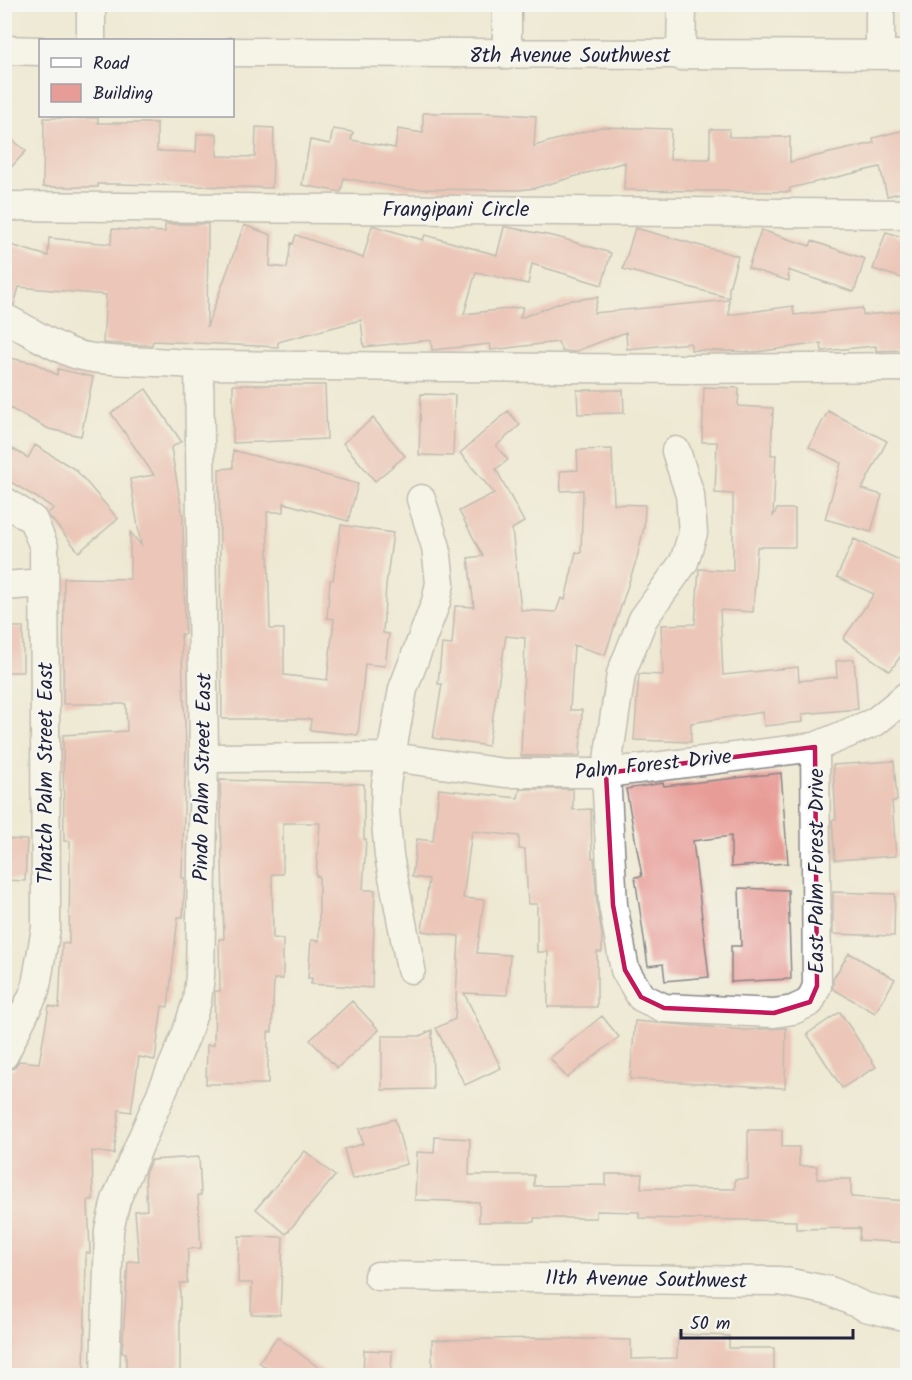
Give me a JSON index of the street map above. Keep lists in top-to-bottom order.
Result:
{
  "streets": {
    "street": [
      "8th Avenue Southwest",
      "Frangipani Circle",
      "Palm Forest Drive",
      "Thatch Palm Street East",
      "Pindo Palm Street East",
      "East Palm Forest Drive",
      "11th Avenue Southwest"
    ]
  },
  "crossings": [
    ["Palm Forest Drive", "Pindo Palm Street East"],
    ["Palm Forest Drive", "East Palm Forest Drive"]
  ],
  "legend": ["Road", "Building"],
  "scale_bar": "50 m"
}
